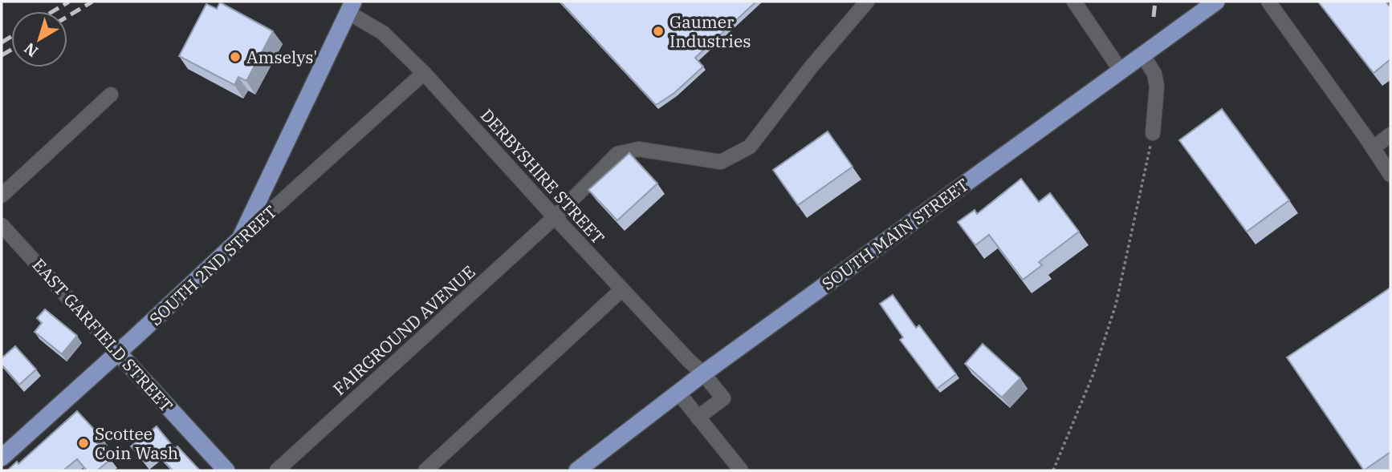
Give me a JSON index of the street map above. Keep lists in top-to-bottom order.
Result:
{
  "streets": {
    "main road": ["SOUTH MAIN STREET", "SOUTH 2ND STREET", "EAST GARFIELD STREET"],
    "street": ["DERBYSHIRE STREET", "FAIRGROUND AVENUE"]
  },
  "crossings": [
    ["DERBYSHIRE STREET", "SOUTH MAIN STREET"],
    ["DERBYSHIRE STREET", "SOUTH 2ND STREET"],
    ["DERBYSHIRE STREET", "FAIRGROUND AVENUE"],
    ["SOUTH 2ND STREET", "EAST GARFIELD STREET"]
  ],
  "places": ["Gaumer Industries", "Amselys'", "Scottee Coin Wash"],
  "north": "bottom left"
}
